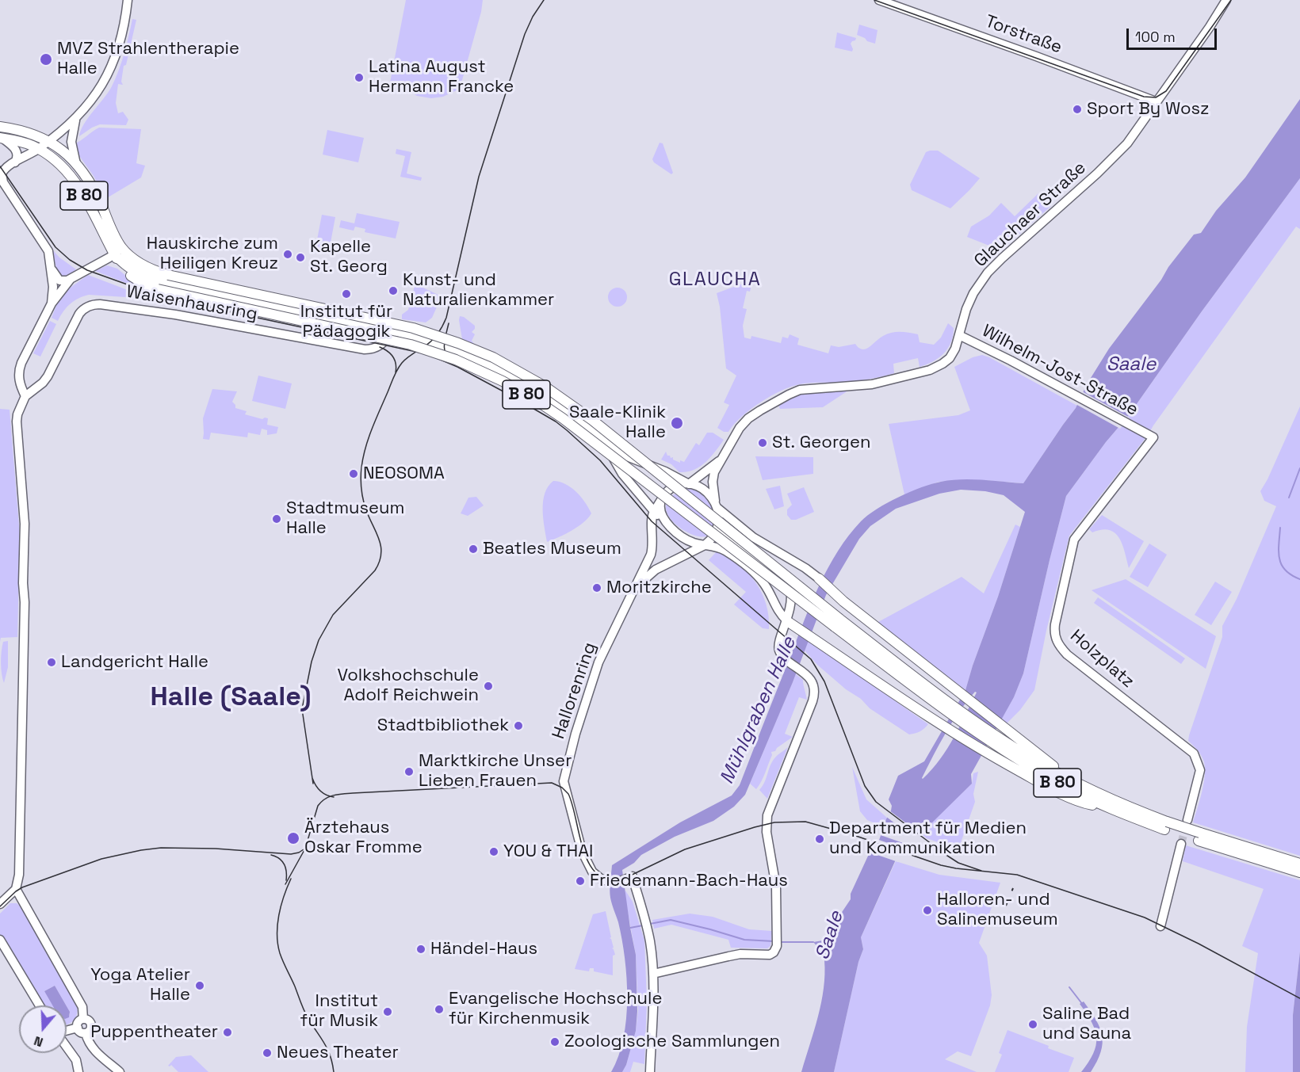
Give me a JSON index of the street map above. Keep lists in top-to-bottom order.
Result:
{
  "streets": {
    "main road": ["B 80"],
    "street": [
      "Torstraße",
      "Glauchaer Straße",
      "Waisenhausring",
      "Wilhelm-Jost-Straße",
      "Holzplatz",
      "Hallorenring"
    ]
  },
  "crossings": [
    ["Torstraße", "Glauchaer Straße"],
    ["Glauchaer Straße", "Wilhelm-Jost-Straße"],
    ["Wilhelm-Jost-Straße", "Holzplatz"]
  ],
  "districts": ["GLAUCHA", "Halle (Saale)"],
  "water": ["Saale", "Mühlgraben Halle"],
  "places": [
    "MVZ Strahlentherapie Halle",
    "Latina August Hermann Francke",
    "Sport By Wosz",
    "Hauskirche zum Heiligen Kreuz",
    "Kapelle St. Georg",
    "Kunst- und Naturalienkammer",
    "Institut für Pädagogik",
    "Saale-Klinik Halle",
    "St. Georgen",
    "NEOSOMA",
    "Stadtmuseum Halle",
    "Beatles Museum",
    "Moritzkirche",
    "Landgericht Halle",
    "Volkshochschule Adolf Reichwein",
    "Stadtbibliothek",
    "Marktkirche Unser Lieben Frauen",
    "Ärztehaus Oskar Fromme",
    "Department für Medien und Kommunikation",
    "YOU & THAI",
    "Friedemann-Bach-Haus",
    "Halloren- und Salinemuseum",
    "Händel-Haus",
    "Yoga Atelier Halle",
    "Evangelische Hochschule für Kirchenmusik",
    "Institut für Musik",
    "Saline Bad und Sauna",
    "Puppentheater",
    "Zoologische Sammlungen",
    "Neues Theater"
  ],
  "scale_bar": "100 m",
  "north": "bottom"
}
